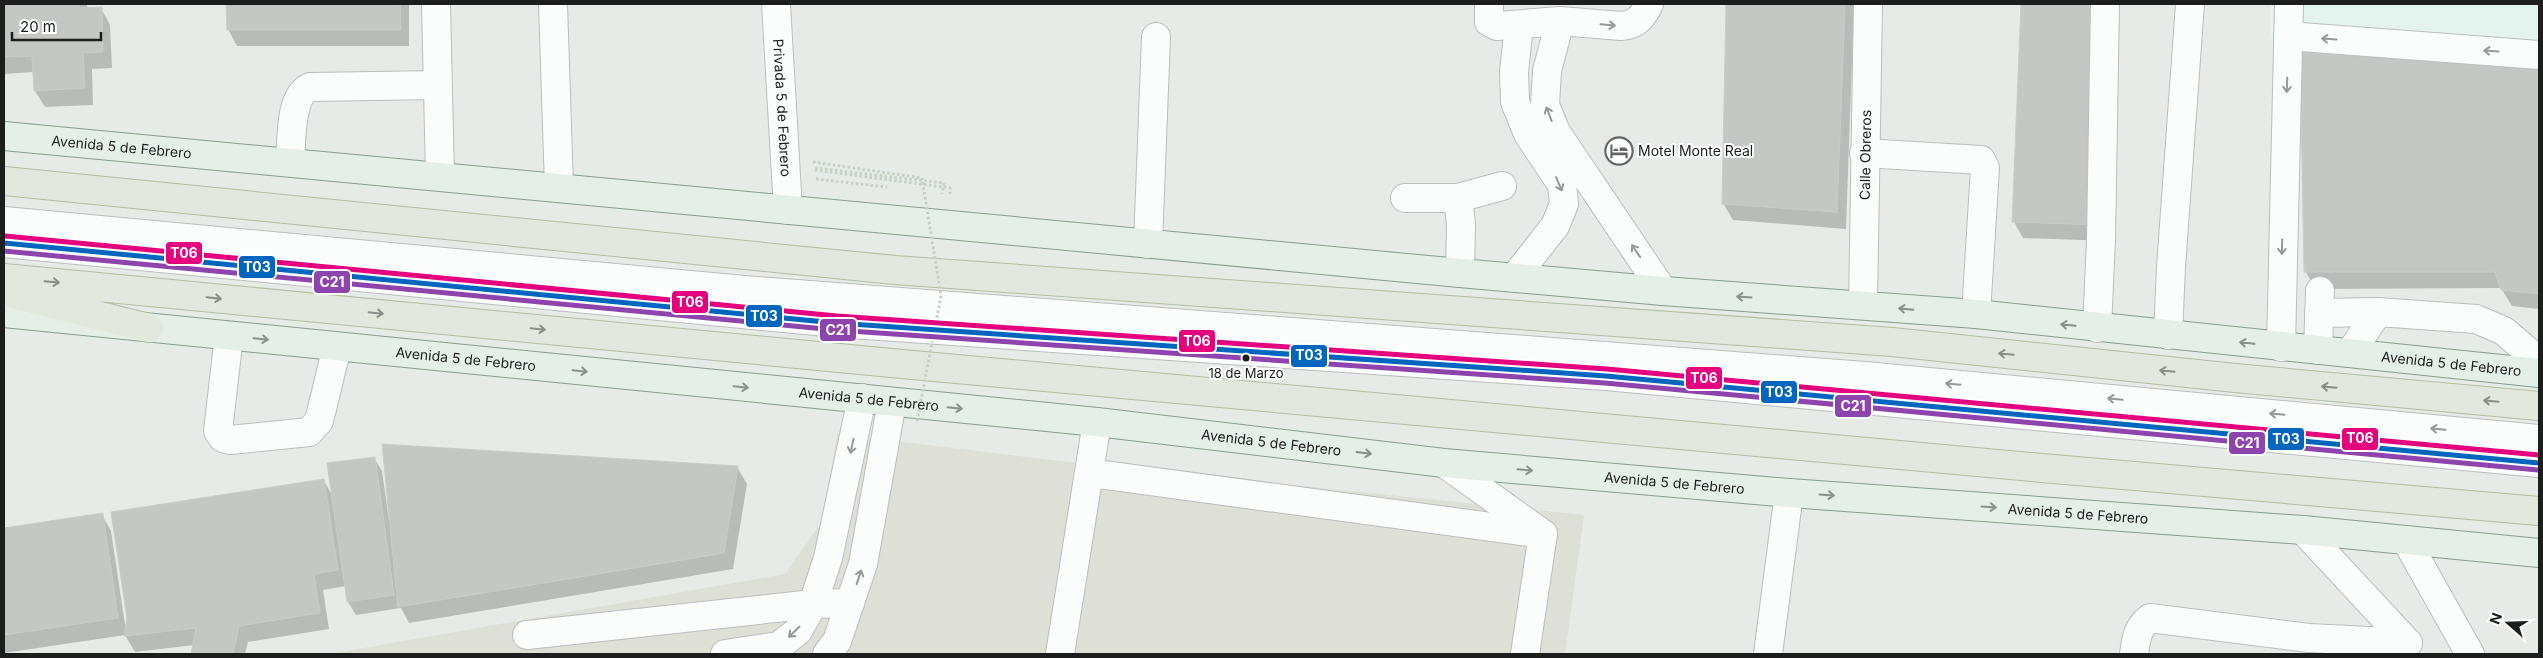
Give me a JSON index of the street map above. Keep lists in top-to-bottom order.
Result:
{
  "streets": {
    "main road": ["Avenida 5 de Febrero"],
    "street": ["Privada 5 de Febrero", "Calle Obreros"]
  },
  "crossings": [
    ["Privada 5 de Febrero", "Avenida 5 de Febrero"],
    ["Avenida 5 de Febrero", "Calle Obreros"]
  ],
  "places": {
    "hotel": ["Motel Monte Real"],
    "other": ["18 de Marzo"]
  },
  "lines": ["transit line T06", "transit line T03", "transit line C21"],
  "scale_bar": "20 m",
  "north": "left"
}
